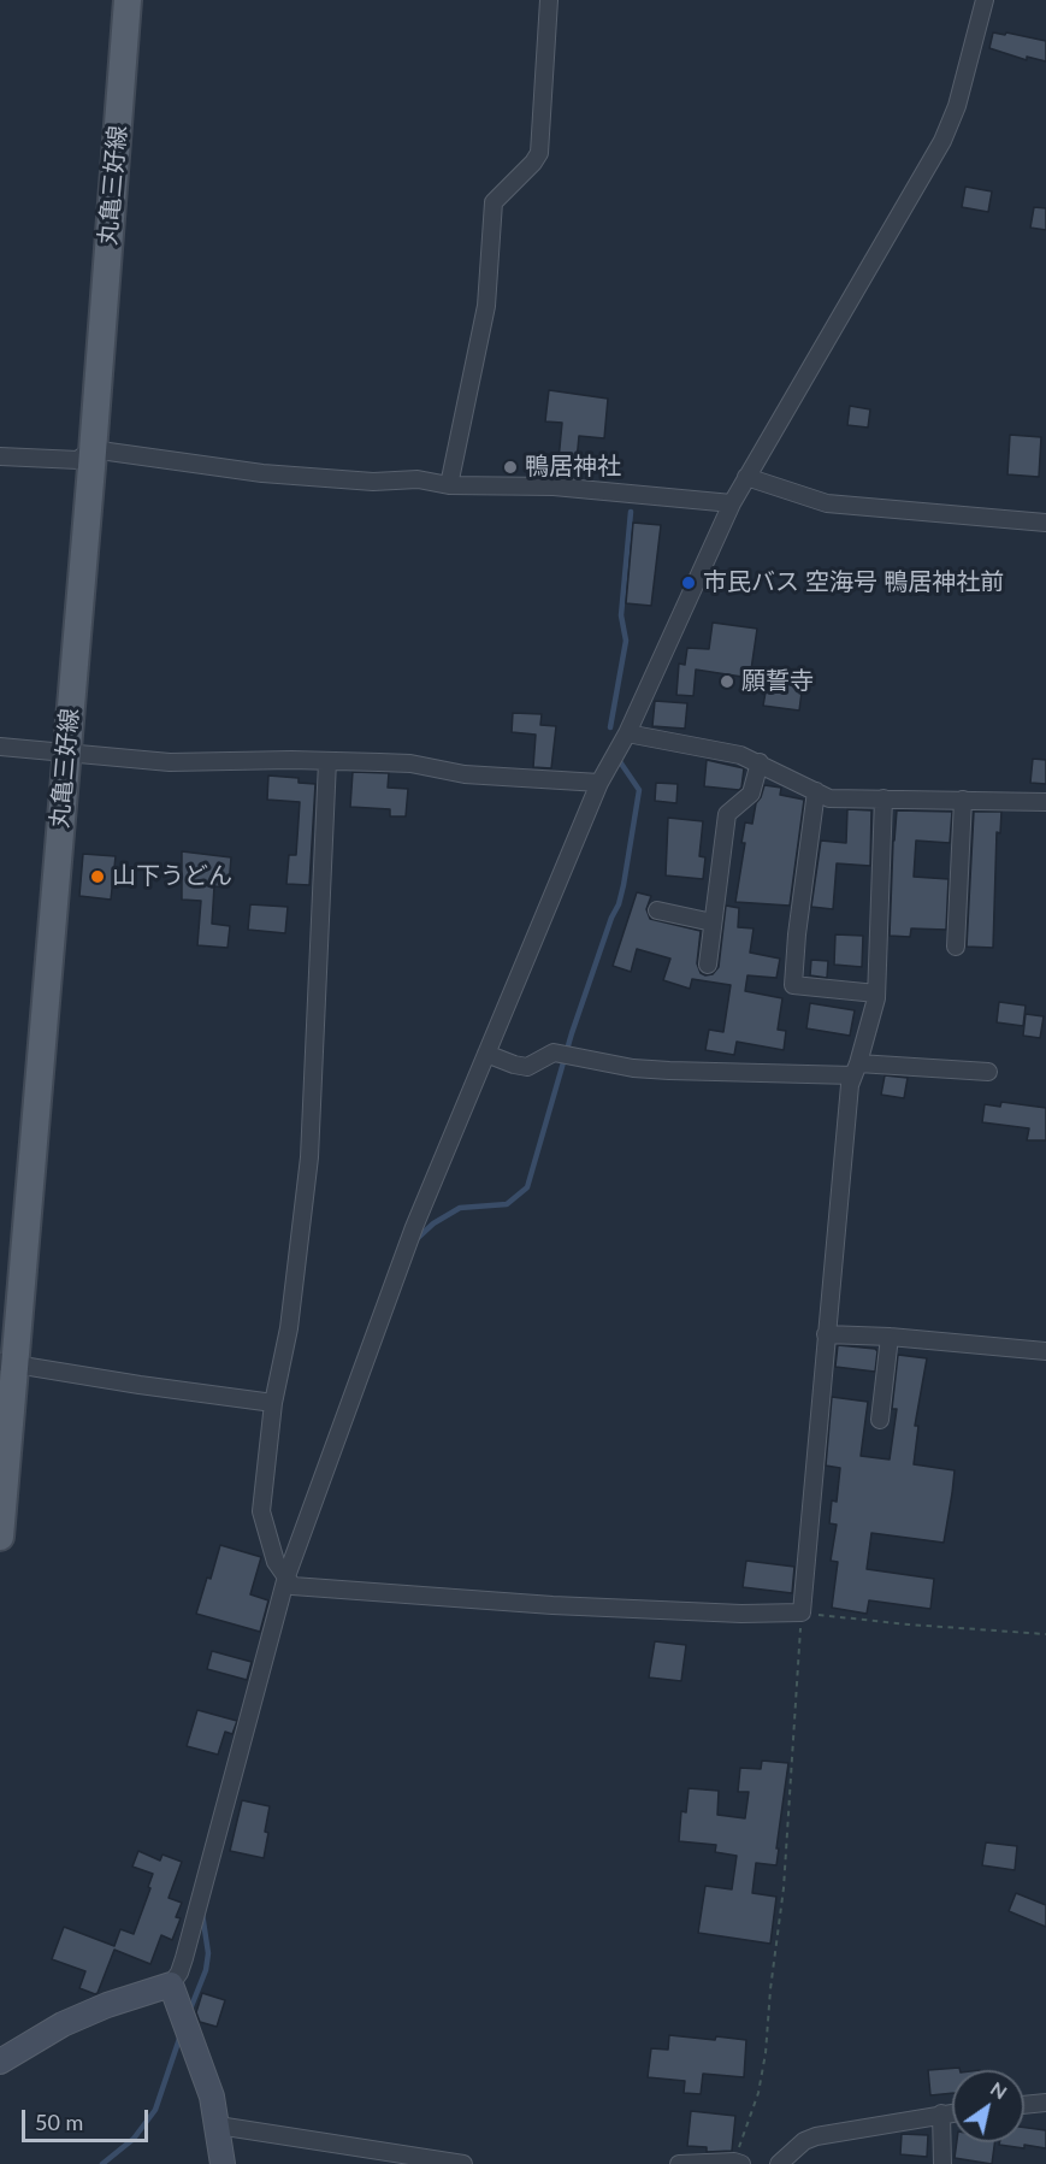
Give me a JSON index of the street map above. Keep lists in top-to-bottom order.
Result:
{
  "streets": {
    "main road": ["丸亀三好線"]
  },
  "places": [
    "鴨居神社",
    "市民バス 空海号 鴨居神社前",
    "願誓寺",
    "山下うどん"
  ],
  "scale_bar": "50 m",
  "north": "top right"
}
